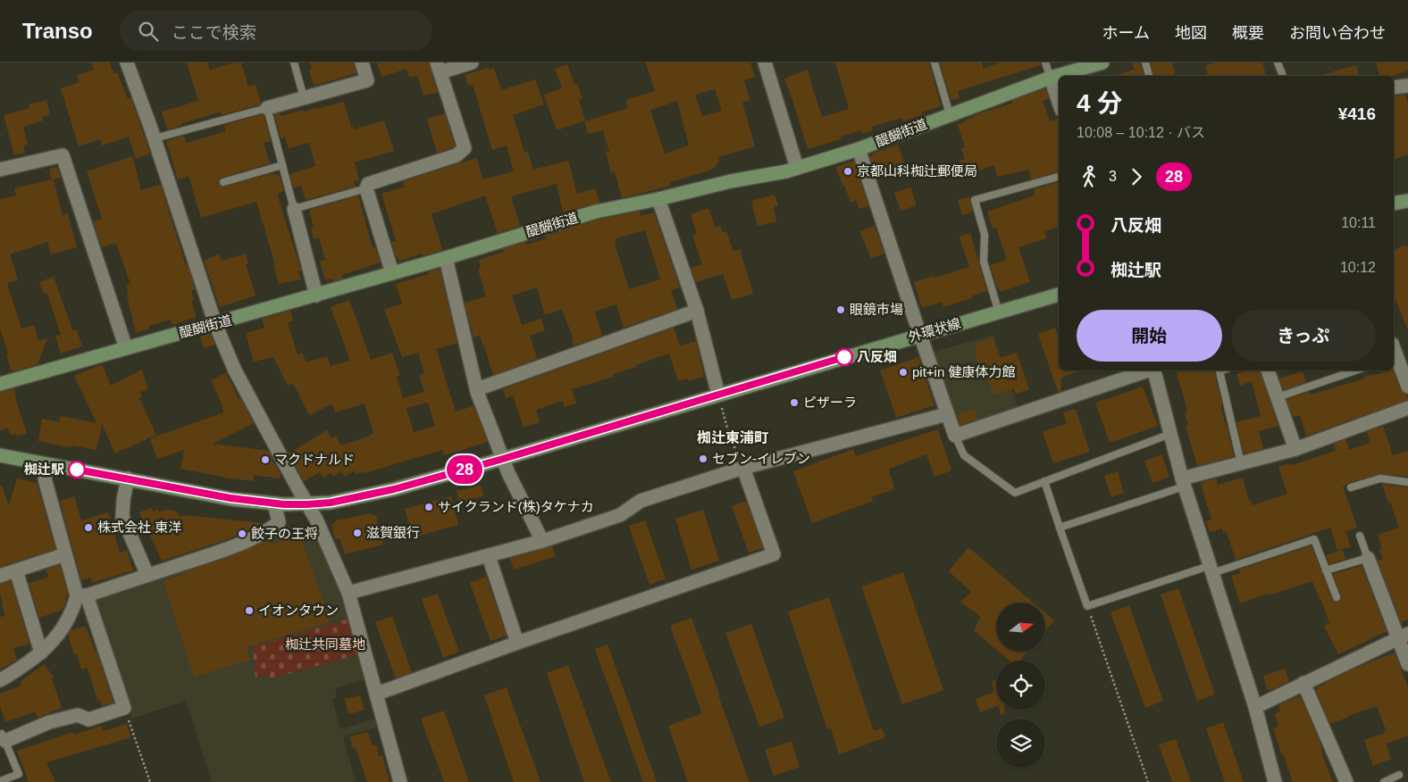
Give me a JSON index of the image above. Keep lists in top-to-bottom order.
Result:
{
  "streets": {
    "main road": ["醍醐街道", "外環状線"]
  },
  "districts": ["椥辻東浦町"],
  "parks": ["椥辻共同墓地"],
  "places": [
    "京都山科椥辻郵便局",
    "眼鏡市場",
    "八反畑",
    "pit+in 健康体力館",
    "ピザーラ",
    "セブン-イレブン",
    "マクドナルド",
    "椥辻駅",
    "サイクランド(株)タケナカ",
    "株式会社 東洋",
    "滋賀銀行",
    "餃子の王将",
    "イオンタウン"
  ],
  "lines": ["bus line 28"],
  "north": "right",
  "page": {
    "header": "Transo",
    "search": "ここで検索",
    "nav": [
      "ホーム",
      "地図",
      "概要",
      "お問い合わせ"
    ],
    "on_map": "28",
    "heading": ["4 分", "10:08 – 10:12 · バス", "¥416"],
    "legs": ["3", "28"],
    "list": [
      {
        "name": "八反畑",
        "value": "10:11"
      },
      {
        "name": "椥辻駅",
        "value": "10:12"
      }
    ],
    "buttons": ["開始", "きっぷ"]
  }
}
